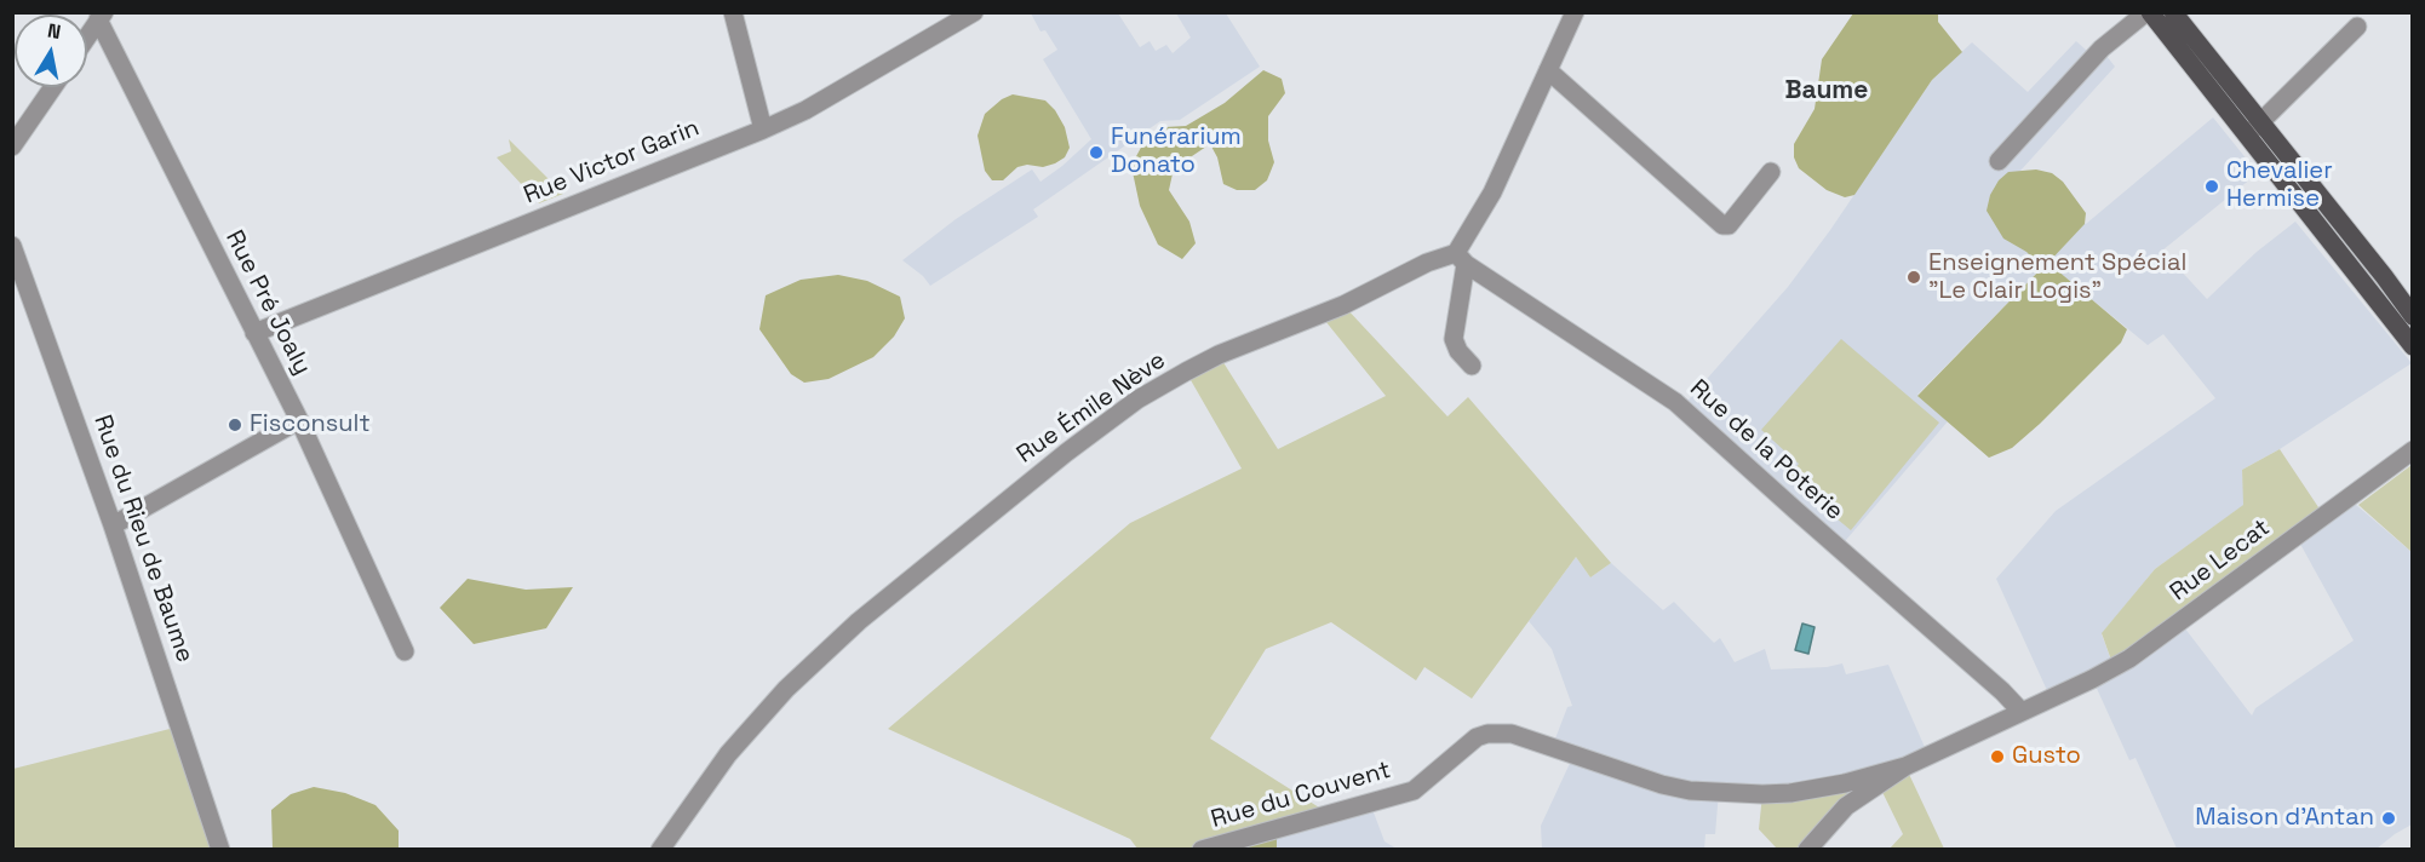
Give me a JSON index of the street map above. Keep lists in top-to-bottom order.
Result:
{
  "streets": {
    "street": [
      "Rue Victor Garin",
      "Rue Pré Joaly",
      "Rue Émile Nève",
      "Rue de la Poterie",
      "Rue du Rieu de Baume",
      "Rue Lecat",
      "Rue du Couvent"
    ]
  },
  "crossings": [
    ["Rue Victor Garin", "Rue Pré Joaly"],
    ["Rue Émile Nève", "Rue de la Poterie"],
    ["Rue de la Poterie", "Rue du Couvent"],
    ["Rue Lecat", "Rue du Couvent"]
  ],
  "districts": ["Baume"],
  "places": [
    "Funérarium Donato",
    "Chevalier Hermise",
    "Enseignement Spécial \"Le Clair Logis\"",
    "Fisconsult",
    "Gusto",
    "Maison d'Antan"
  ],
  "north": "top"
}
